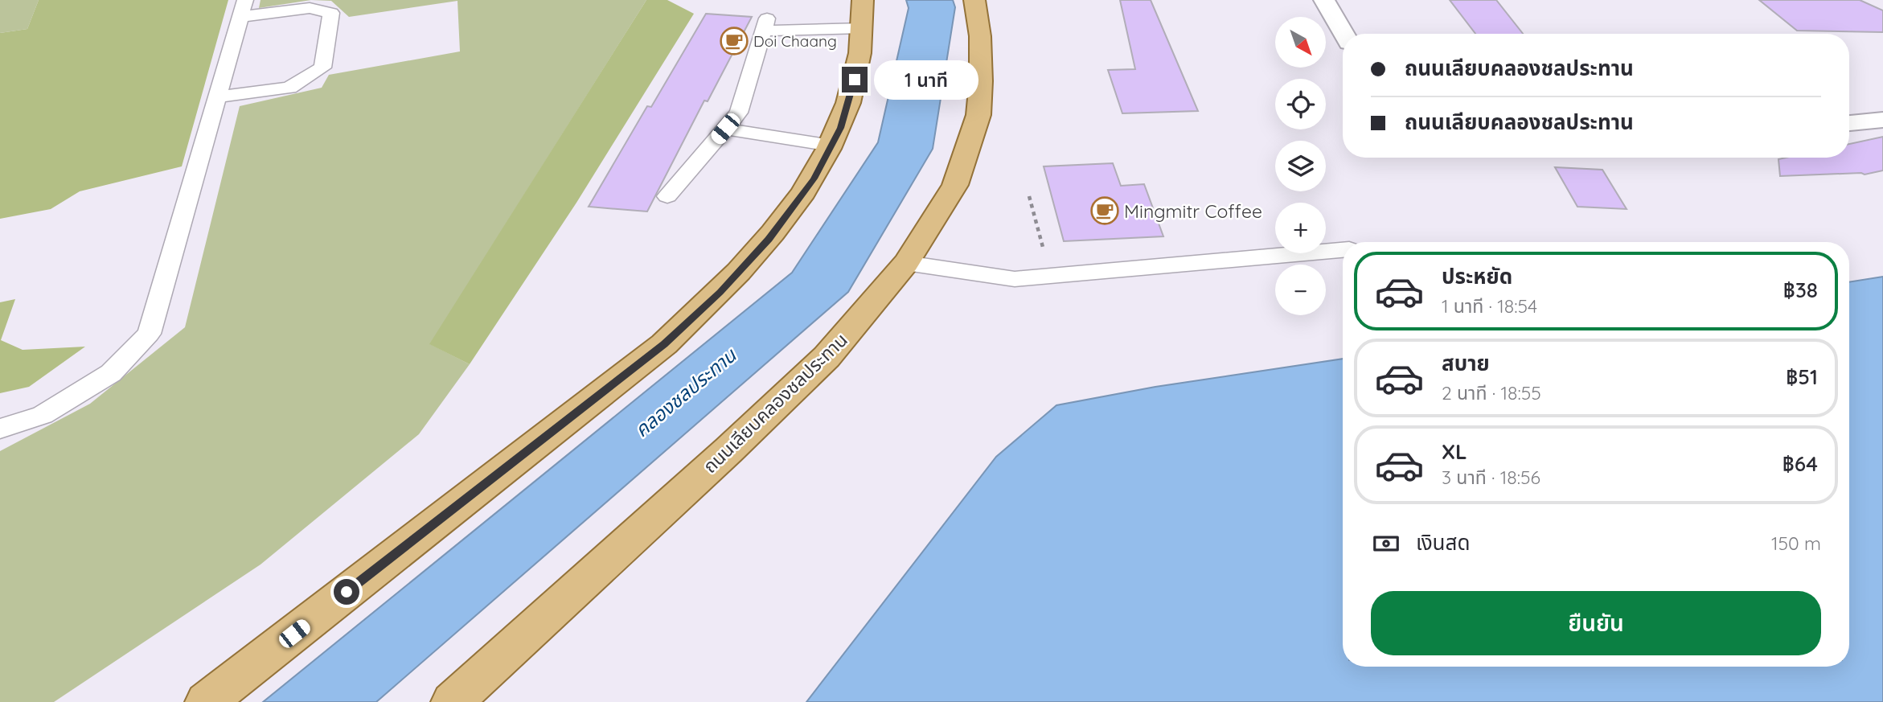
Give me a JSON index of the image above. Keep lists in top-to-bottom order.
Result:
{
  "streets": {
    "main road": ["ถนนเลียบคลองชลประทาน"]
  },
  "water": ["คลองชลประทาน"],
  "places": {
    "cafe": ["Doi Chaang", "Mingmitr Coffee"]
  },
  "north": "bottom right",
  "page": {
    "map_buttons": ["+", "−"],
    "banner": ["ถนนเลียบคลองชลประทาน", "ถนนเลียบคลองชลประทาน"],
    "bubble": "1 นาที",
    "list": [
      {
        "name": "ประหยัด",
        "note": "1 นาที · 18:54",
        "value": "฿38"
      },
      {
        "name": "สบาย",
        "note": "2 นาที · 18:55",
        "value": "฿51"
      },
      {
        "name": "XL",
        "note": "3 นาที · 18:56",
        "value": "฿64"
      }
    ],
    "pay": ["เงินสด", "150 m"],
    "buttons": "ยืนยัน"
  }
}
